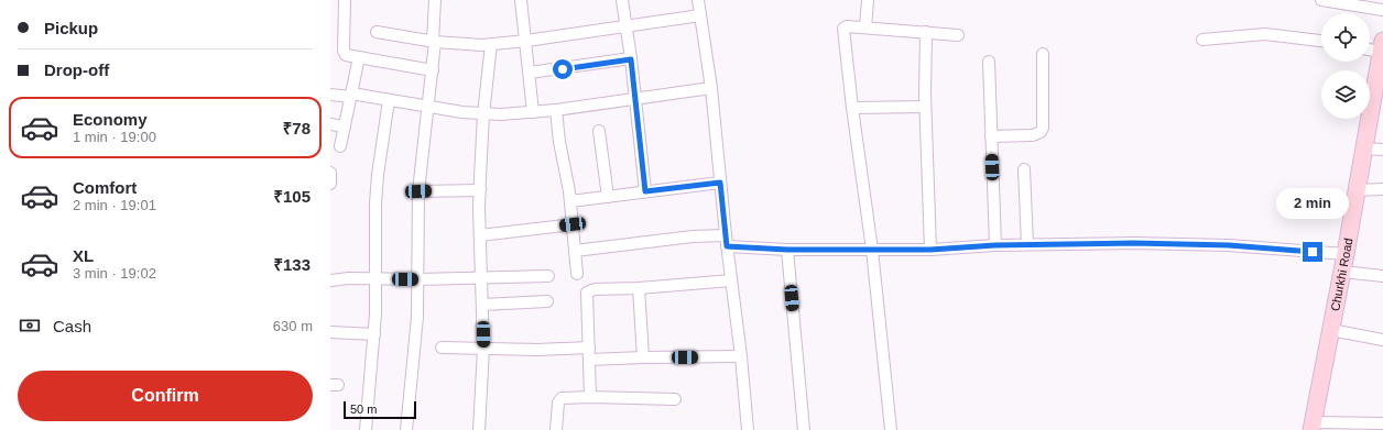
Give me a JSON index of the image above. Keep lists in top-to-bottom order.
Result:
{
  "streets": {
    "street": ["Churkhi Road"]
  },
  "scale_bar": "50 m",
  "page": {
    "banner": ["Pickup", "Drop-off"],
    "list": [
      {
        "name": "Economy",
        "note": "1 min · 19:00",
        "value": "₹78"
      },
      {
        "name": "Comfort",
        "note": "2 min · 19:01",
        "value": "₹105"
      },
      {
        "name": "XL",
        "note": "3 min · 19:02",
        "value": "₹133"
      }
    ],
    "bubble": "2 min",
    "pay": ["Cash", "630 m"],
    "buttons": "Confirm",
    "scale": "50 m"
  }
}
